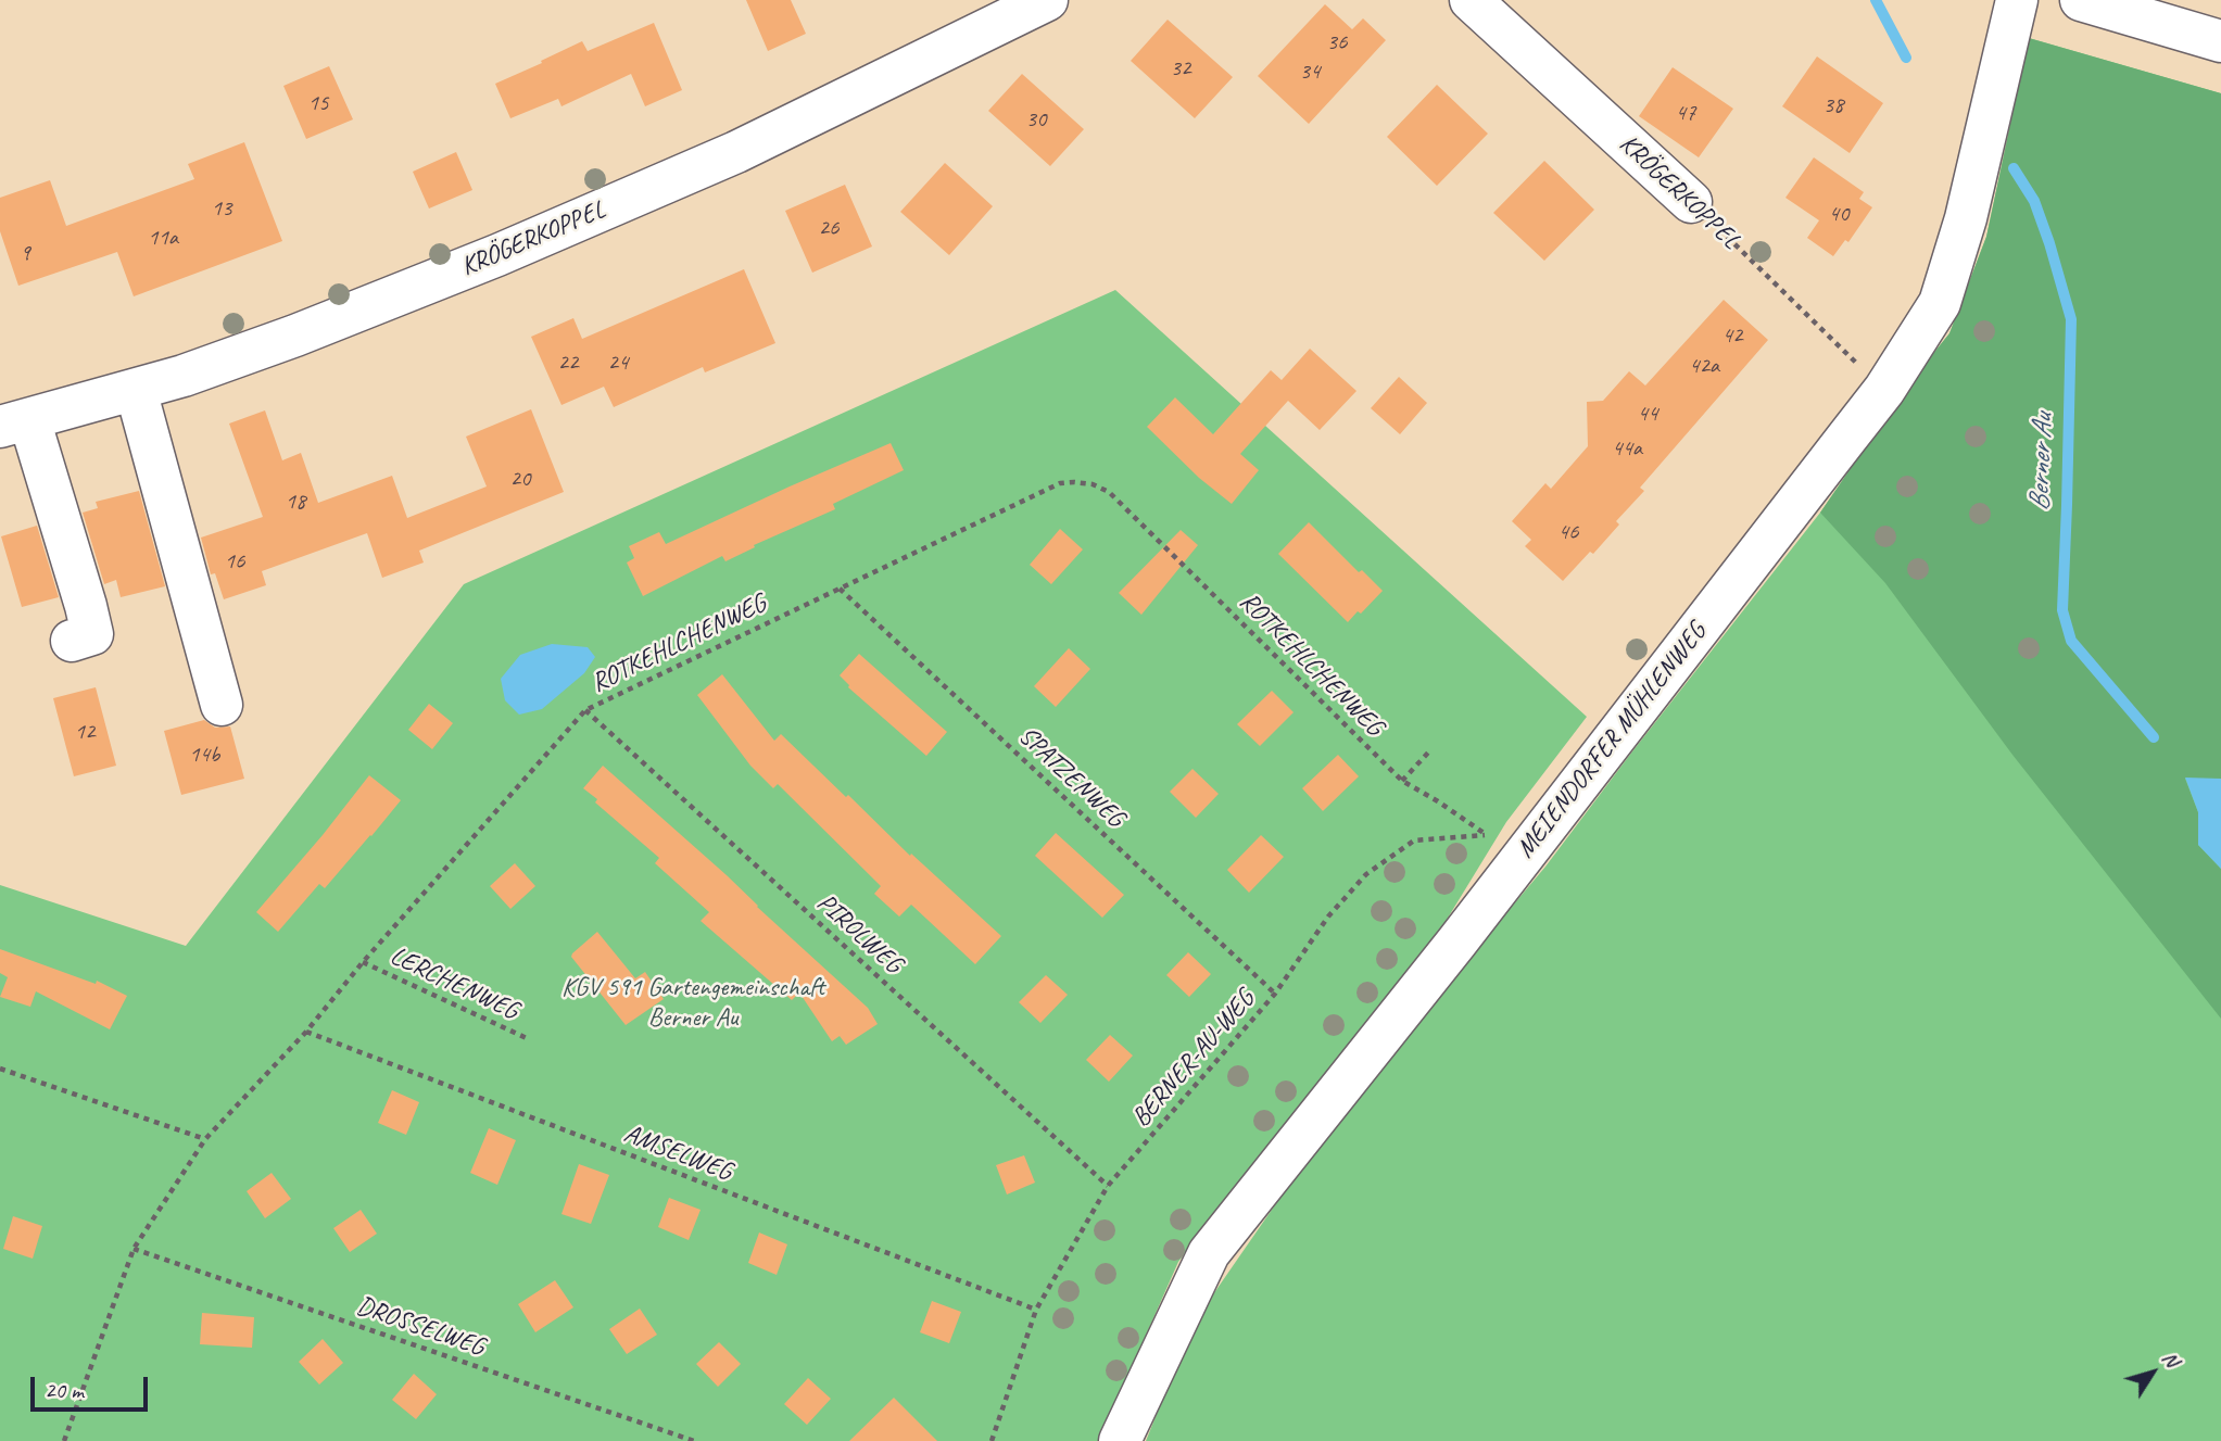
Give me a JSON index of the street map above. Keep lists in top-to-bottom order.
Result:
{
  "streets": {
    "street": ["KRÖGERKOPPEL", "MEIENDORFER MÜHLENWEG"],
    "path": [
      "ROTKEHLCHENWEG",
      "SPATZENWEG",
      "PIROLWEG",
      "LERCHENWEG",
      "BERNER-AU-WEG",
      "AMSELWEG",
      "DROSSELWEG"
    ]
  },
  "crossings": [
    ["KRÖGERKOPPEL", "MEIENDORFER MÜHLENWEG"],
    ["ROTKEHLCHENWEG", "SPATZENWEG"],
    ["ROTKEHLCHENWEG", "PIROLWEG"],
    ["ROTKEHLCHENWEG", "LERCHENWEG"],
    ["ROTKEHLCHENWEG", "BERNER-AU-WEG"],
    ["ROTKEHLCHENWEG", "AMSELWEG"],
    ["ROTKEHLCHENWEG", "DROSSELWEG"],
    ["MEIENDORFER MÜHLENWEG", "BERNER-AU-WEG"],
    ["SPATZENWEG", "BERNER-AU-WEG"],
    ["PIROLWEG", "BERNER-AU-WEG"],
    ["BERNER-AU-WEG", "AMSELWEG"]
  ],
  "water": ["Berner Au"],
  "parks": ["KGV 591 Gartengemeinschaft Berner Au"],
  "house_numbers": [
    "36",
    "32",
    "34",
    "15",
    "38",
    "47",
    "30",
    "13",
    "40",
    "26",
    "11a",
    "9",
    "42",
    "22",
    "24",
    "42a",
    "44",
    "44a",
    "20",
    "18",
    "46",
    "16",
    "12",
    "14b"
  ],
  "scale_bar": "20 m",
  "north": "top right"
}
